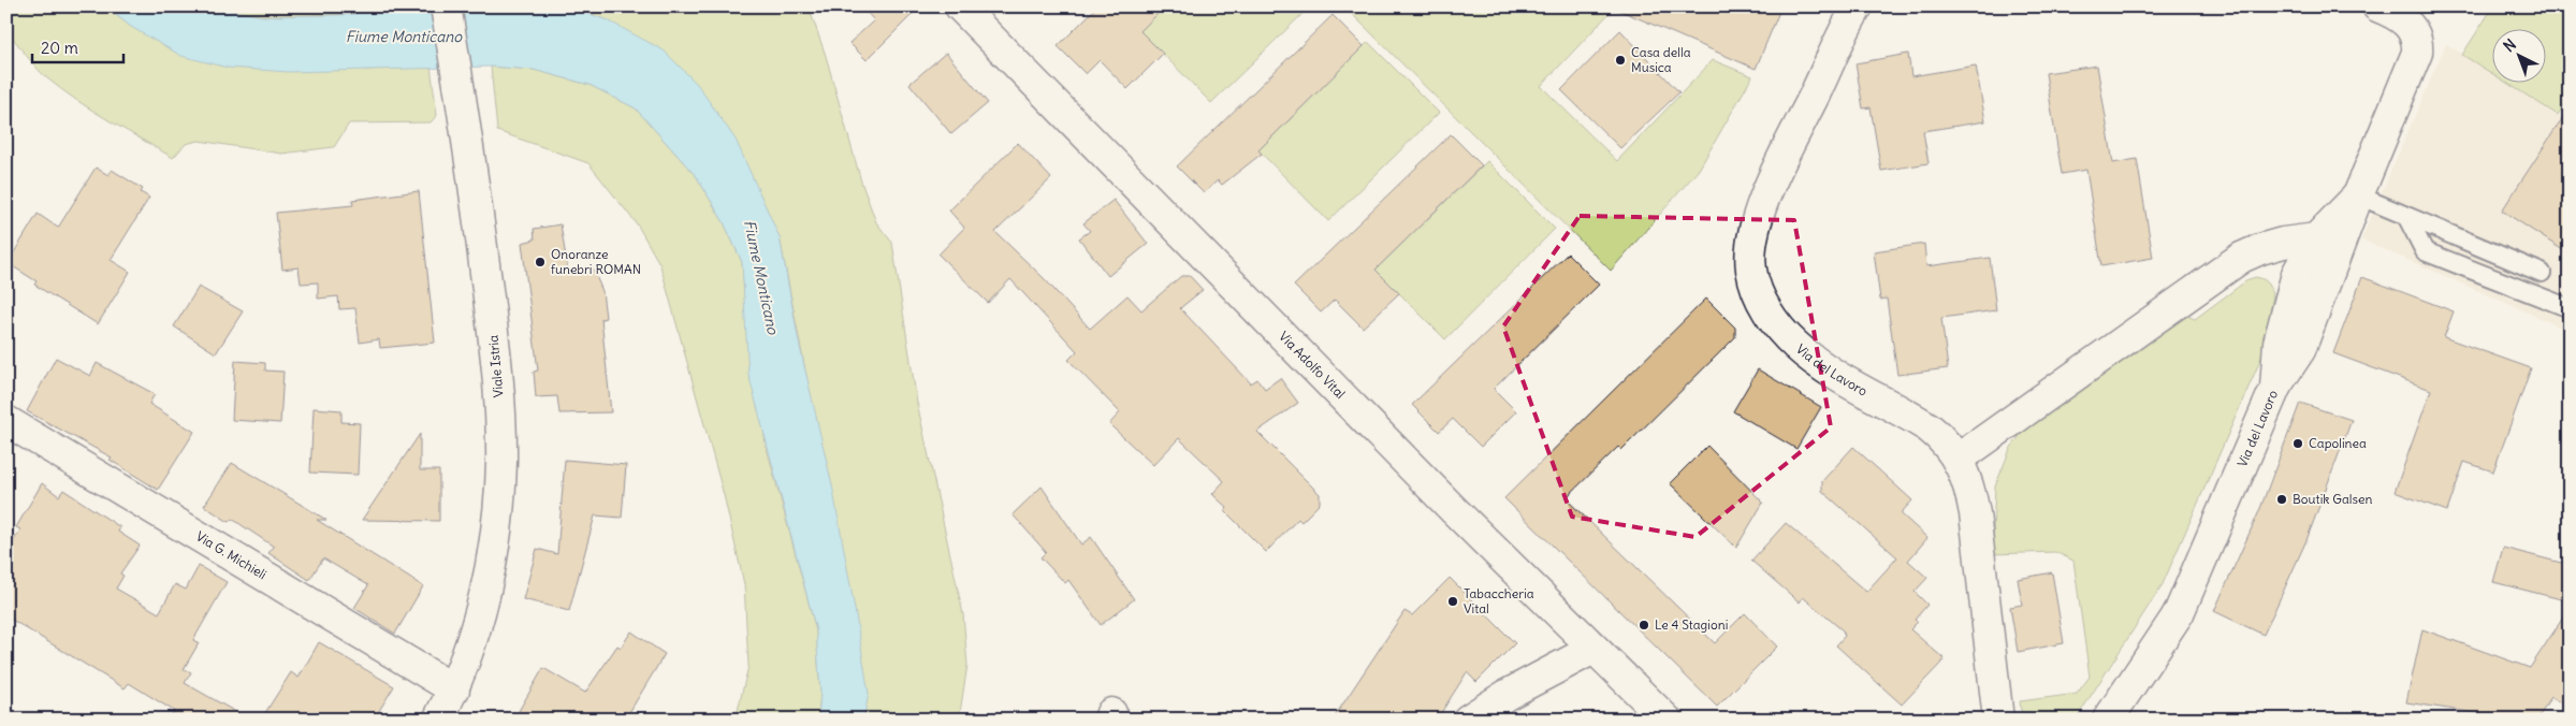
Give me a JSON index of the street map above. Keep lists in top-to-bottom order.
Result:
{
  "streets": {
    "street": [
      "Via Adolfo Vital",
      "Viale Istria",
      "Via del Lavoro",
      "Via G. Michieli"
    ]
  },
  "crossings": [
    ["Viale Istria", "Via G. Michieli"]
  ],
  "water": ["Fiume Monticano"],
  "places": [
    "Casa della Musica",
    "Onoranze funebri ROMAN",
    "Capolinea",
    "Boutik Galsen",
    "Tabaccheria Vital",
    "Le 4 Stagioni"
  ],
  "scale_bar": "20 m",
  "north": "top left"
}
